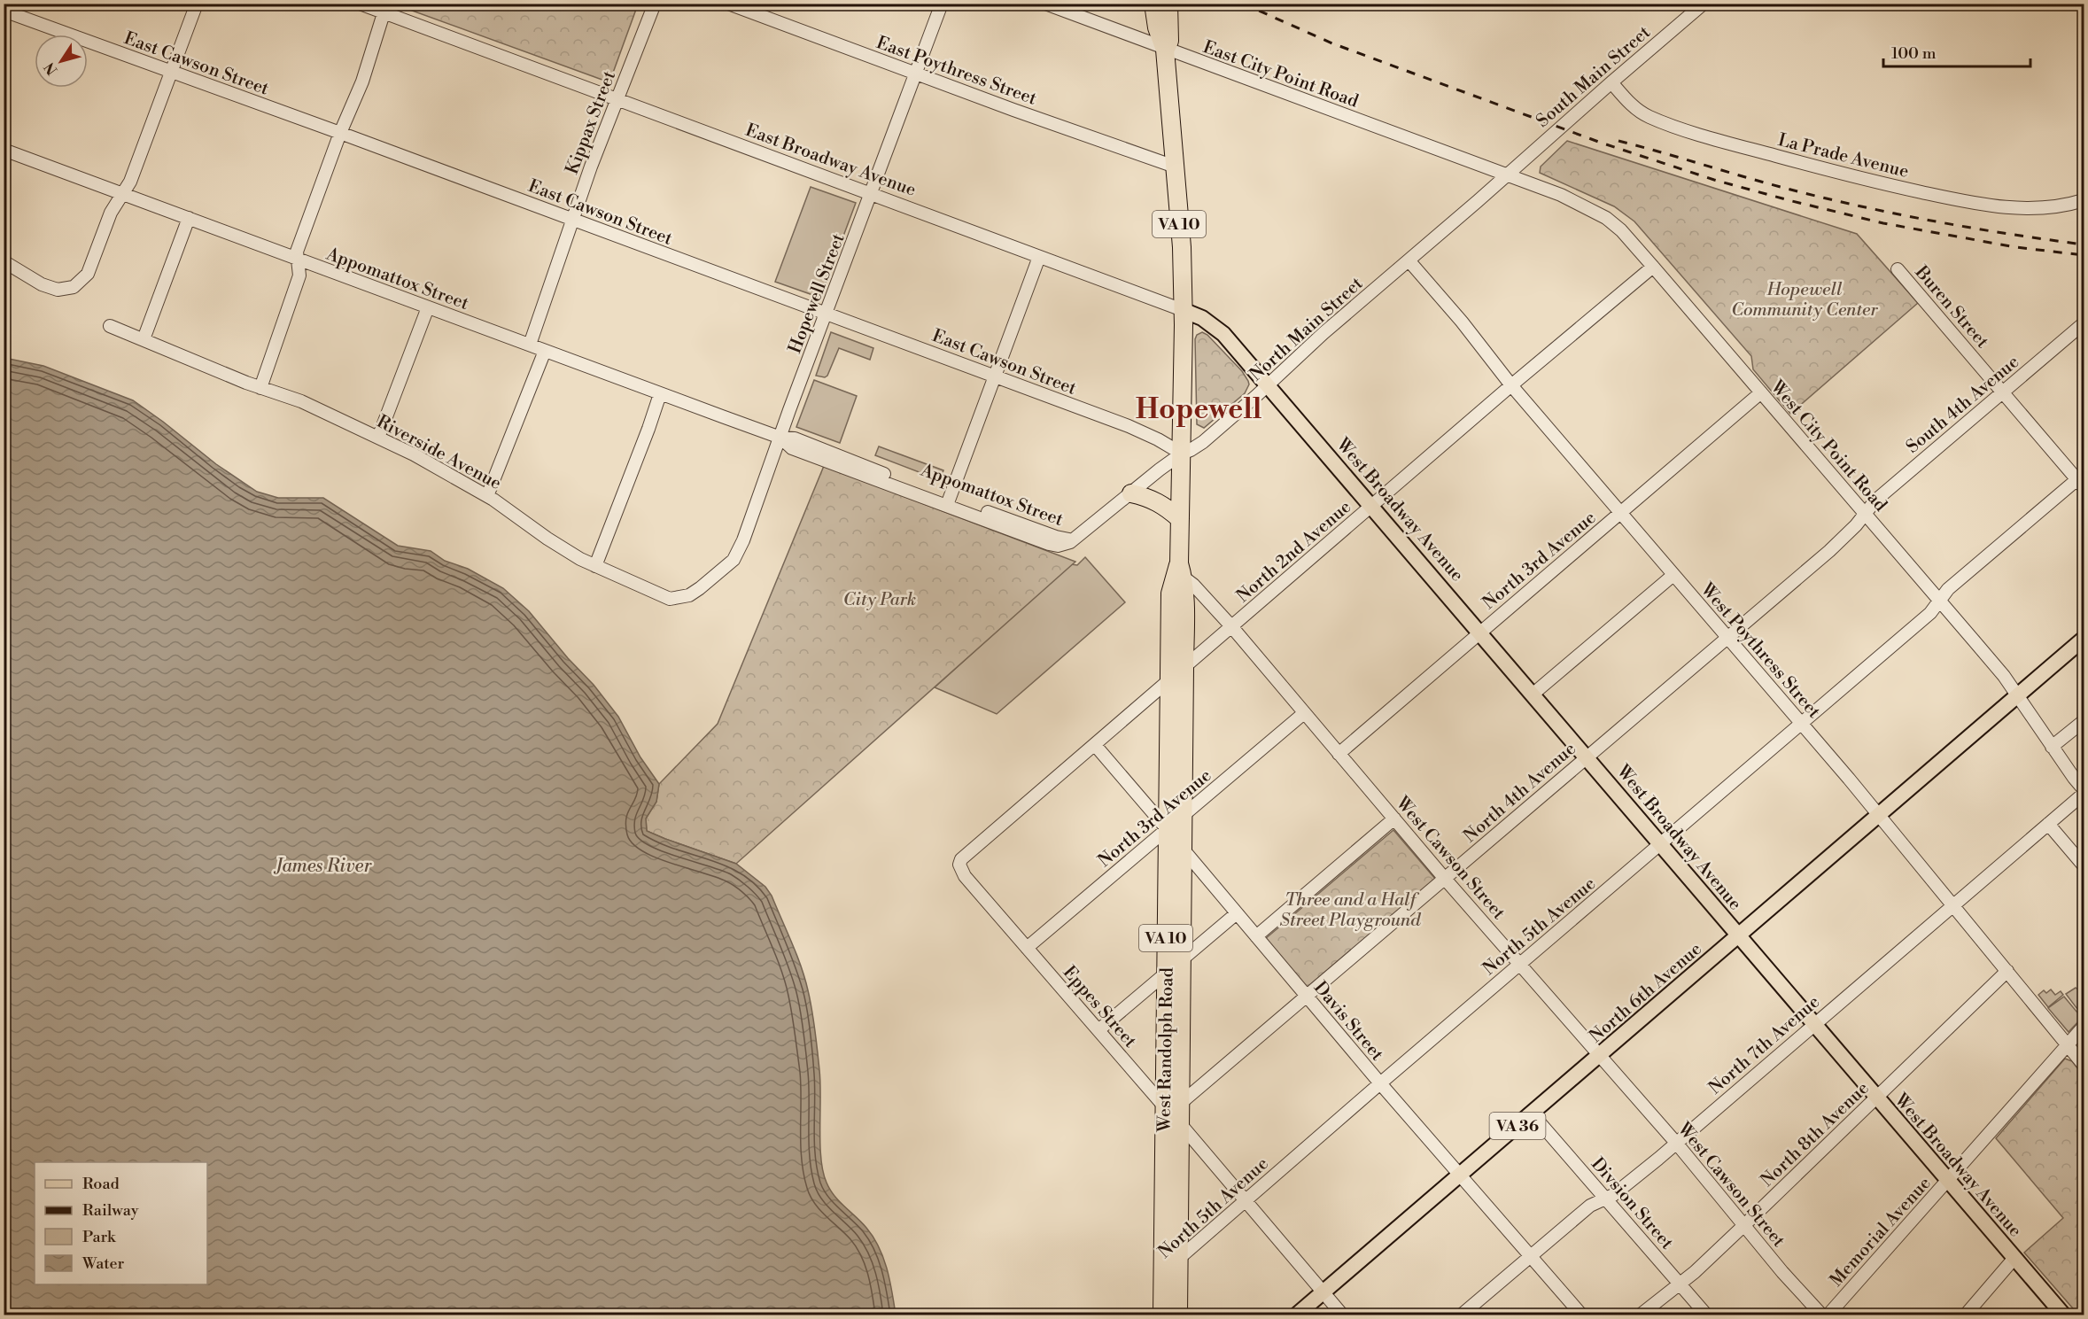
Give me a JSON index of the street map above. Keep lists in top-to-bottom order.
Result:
{
  "streets": {
    "highway": ["VA 10", "West Randolph Road"],
    "main road": [
      "East Broadway Avenue",
      "West Broadway Avenue",
      "North 6th Avenue",
      "VA 36"
    ],
    "street": [
      "East Cawson Street",
      "East Poythress Street",
      "East City Point Road",
      "South Main Street",
      "Kippax Street",
      "La Prade Avenue",
      "Appomattox Street",
      "Hopewell Street",
      "Buren Street",
      "North Main Street",
      "South 4th Avenue",
      "West City Point Road",
      "Riverside Avenue",
      "North 2nd Avenue",
      "North 3rd Avenue",
      "West Poythress Street",
      "North 4th Avenue",
      "West Cawson Street",
      "North 5th Avenue",
      "Eppes Street",
      "Davis Street",
      "North 7th Avenue",
      "North 8th Avenue",
      "Divsion Street",
      "Memorial Avenue"
    ]
  },
  "crossings": [
    ["East Cawson Street", "Kippax Street"],
    ["East Cawson Street", "VA 10"],
    ["East Cawson Street", "Hopewell Street"],
    ["East Cawson Street", "North Main Street"],
    ["East Cawson Street", "West Randolph Road"],
    ["East Poythress Street", "VA 10"],
    ["East Poythress Street", "Hopewell Street"],
    ["East City Point Road", "South Main Street"],
    ["East City Point Road", "VA 10"],
    ["East City Point Road", "North Main Street"],
    ["East City Point Road", "West City Point Road"],
    ["South Main Street", "La Prade Avenue"],
    ["South Main Street", "North Main Street"],
    ["South Main Street", "West City Point Road"],
    ["Kippax Street", "East Broadway Avenue"],
    ["Kippax Street", "Appomattox Street"],
    ["East Broadway Avenue", "VA 10"],
    ["East Broadway Avenue", "Hopewell Street"],
    ["East Broadway Avenue", "North Main Street"],
    ["East Broadway Avenue", "West Broadway Avenue"],
    ["VA 10", "North Main Street"],
    ["VA 10", "West Randolph Road"],
    ["Appomattox Street", "Hopewell Street"],
    ["Appomattox Street", "North Main Street"],
    ["Hopewell Street", "Riverside Avenue"],
    ["Buren Street", "South 4th Avenue"],
    ["Buren Street", "North 5th Avenue"],
    ["North Main Street", "West City Point Road"],
    ["North Main Street", "West Broadway Avenue"],
    ["North Main Street", "West Poythress Street"],
    ["North Main Street", "West Randolph Road"],
    ["South 4th Avenue", "West City Point Road"],
    ["South 4th Avenue", "North 4th Avenue"],
    ["West City Point Road", "North 2nd Avenue"],
    ["West City Point Road", "North 3rd Avenue"],
    ["West City Point Road", "North 4th Avenue"],
    ["West City Point Road", "North 5th Avenue"],
    ["West City Point Road", "North 6th Avenue"],
    ["West City Point Road", "North 7th Avenue"],
    ["West Broadway Avenue", "North 2nd Avenue"],
    ["West Broadway Avenue", "North 3rd Avenue"],
    ["West Broadway Avenue", "North 4th Avenue"],
    ["West Broadway Avenue", "North 5th Avenue"],
    ["West Broadway Avenue", "North 6th Avenue"],
    ["West Broadway Avenue", "North 7th Avenue"],
    ["West Broadway Avenue", "North 8th Avenue"],
    ["West Broadway Avenue", "Memorial Avenue"],
    ["North 2nd Avenue", "West Poythress Street"],
    ["North 2nd Avenue", "West Cawson Street"],
    ["North 2nd Avenue", "Eppes Street"],
    ["North 2nd Avenue", "Davis Street"],
    ["North 2nd Avenue", "West Randolph Road"],
    ["North 3rd Avenue", "West Poythress Street"],
    ["North 3rd Avenue", "West Cawson Street"],
    ["North 3rd Avenue", "Eppes Street"],
    ["North 3rd Avenue", "Davis Street"],
    ["North 3rd Avenue", "West Randolph Road"],
    ["West Poythress Street", "North 4th Avenue"],
    ["West Poythress Street", "North 5th Avenue"],
    ["West Poythress Street", "North 6th Avenue"],
    ["West Poythress Street", "North 7th Avenue"],
    ["West Poythress Street", "North 8th Avenue"],
    ["West Poythress Street", "Memorial Avenue"],
    ["North 4th Avenue", "West Cawson Street"],
    ["North 4th Avenue", "Eppes Street"],
    ["North 4th Avenue", "Davis Street"],
    ["North 4th Avenue", "West Randolph Road"],
    ["West Cawson Street", "North 5th Avenue"],
    ["West Cawson Street", "North 6th Avenue"],
    ["West Cawson Street", "North 7th Avenue"],
    ["West Cawson Street", "West Randolph Road"],
    ["West Cawson Street", "North 8th Avenue"],
    ["North 5th Avenue", "Davis Street"],
    ["North 5th Avenue", "West Randolph Road"],
    ["North 6th Avenue", "Davis Street"],
    ["North 6th Avenue", "Divsion Street"],
    ["Eppes Street", "West Randolph Road"],
    ["Davis Street", "North 7th Avenue"],
    ["Davis Street", "West Randolph Road"],
    ["North 7th Avenue", "Divsion Street"],
    ["North 8th Avenue", "Divsion Street"]
  ],
  "districts": ["Hopewell"],
  "water": ["James River"],
  "parks": ["Hopewell Community Center", "City Park", "Three and a Half Street Playground"],
  "legend": [
    "Road",
    "Railway",
    "Park",
    "Water"
  ],
  "scale_bar": "100 m",
  "north": "bottom left"
}
